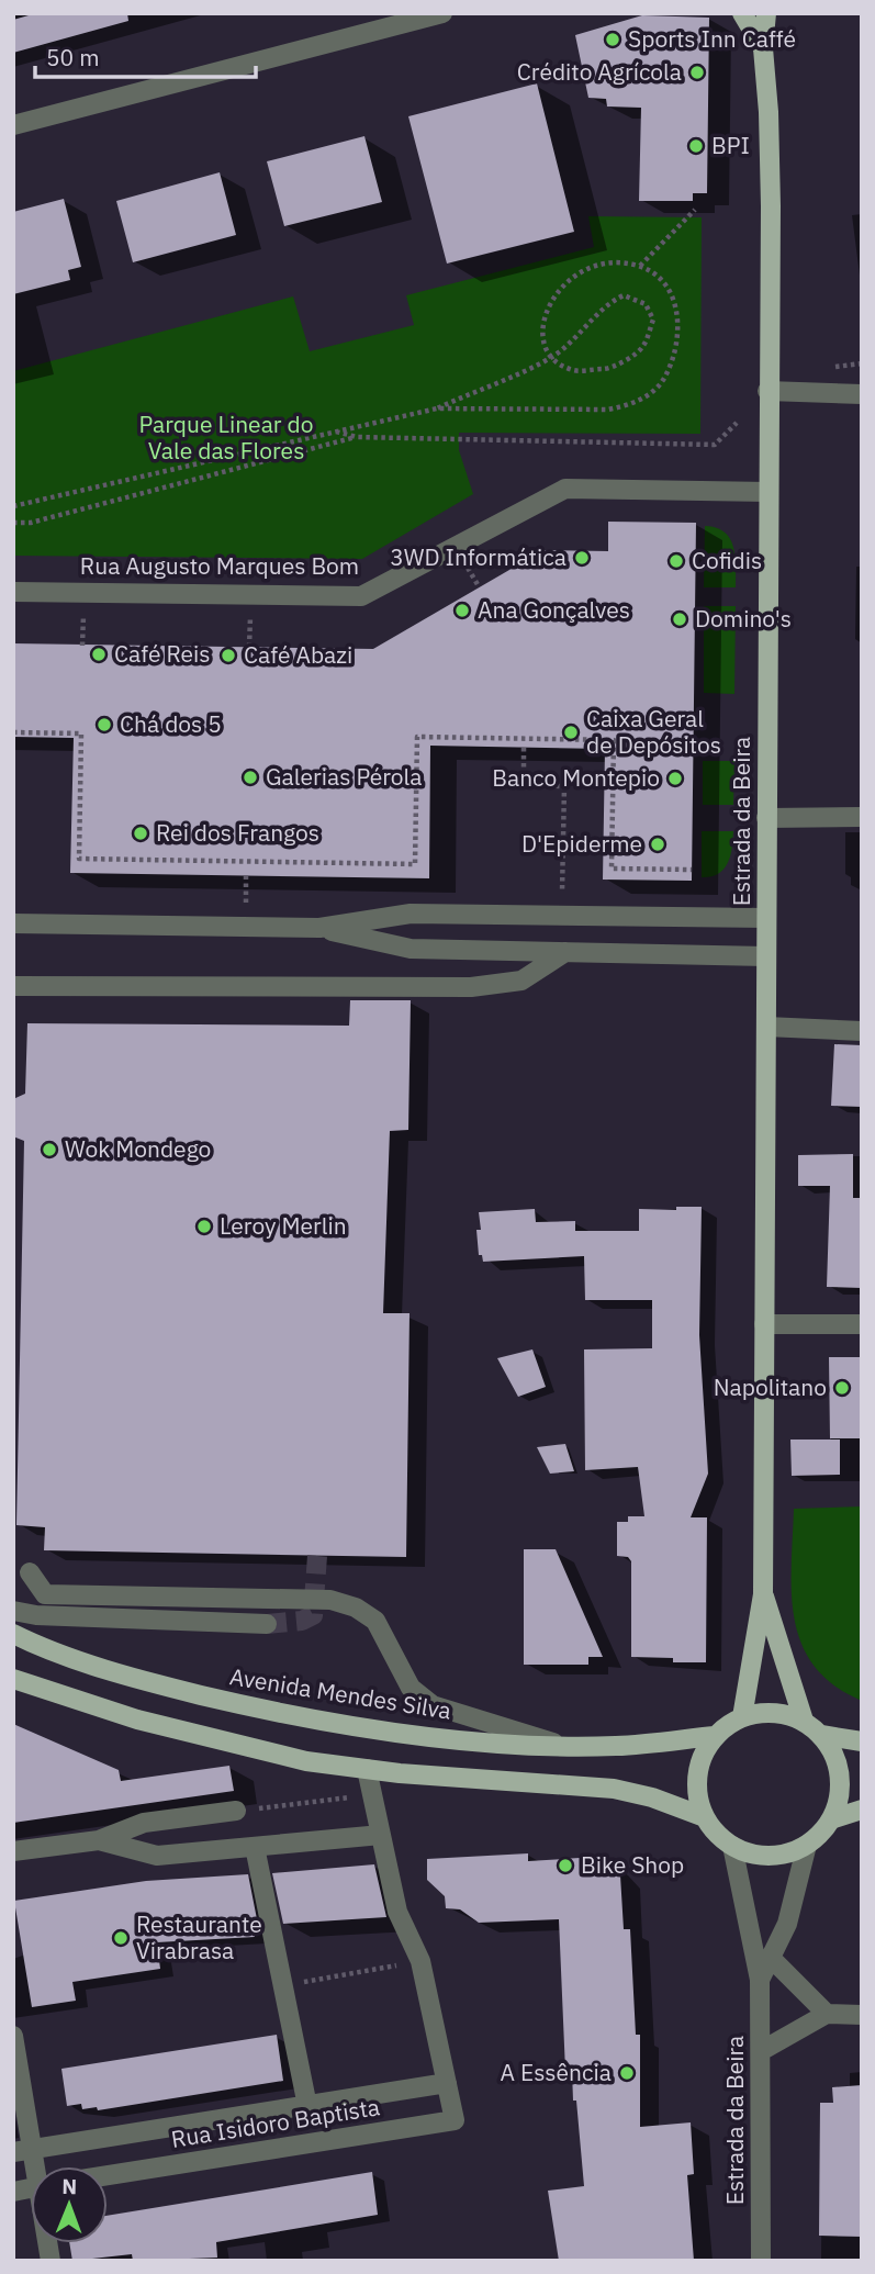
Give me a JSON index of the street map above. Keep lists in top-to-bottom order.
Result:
{
  "streets": {
    "main road": ["Estrada da Beira", "Avenida Mendes Silva"],
    "street": ["Rua Augusto Marques Bom", "Rua Isidoro Baptista"]
  },
  "crossings": [
    ["Rua Augusto Marques Bom", "Estrada da Beira"],
    ["Estrada da Beira", "Avenida Mendes Silva"]
  ],
  "parks": ["Parque Linear do Vale das Flores"],
  "places": [
    "Sports Inn Caffé",
    "Crédito Agrícola",
    "BPI",
    "3WD Informática",
    "Cofidis",
    "Ana Gonçalves",
    "Domino's",
    "Café Reis",
    "Café Abazi",
    "Chá dos 5",
    "Caixa Geral de Depósitos",
    "Galerias Pérola",
    "Banco Montepio",
    "Rei dos Frangos",
    "D'Epiderme",
    "Wok Mondego",
    "Leroy Merlin",
    "Napolitano",
    "Bike Shop",
    "Restaurante Virabrasa",
    "A Essência"
  ],
  "scale_bar": "50 m",
  "north": "top"
}
